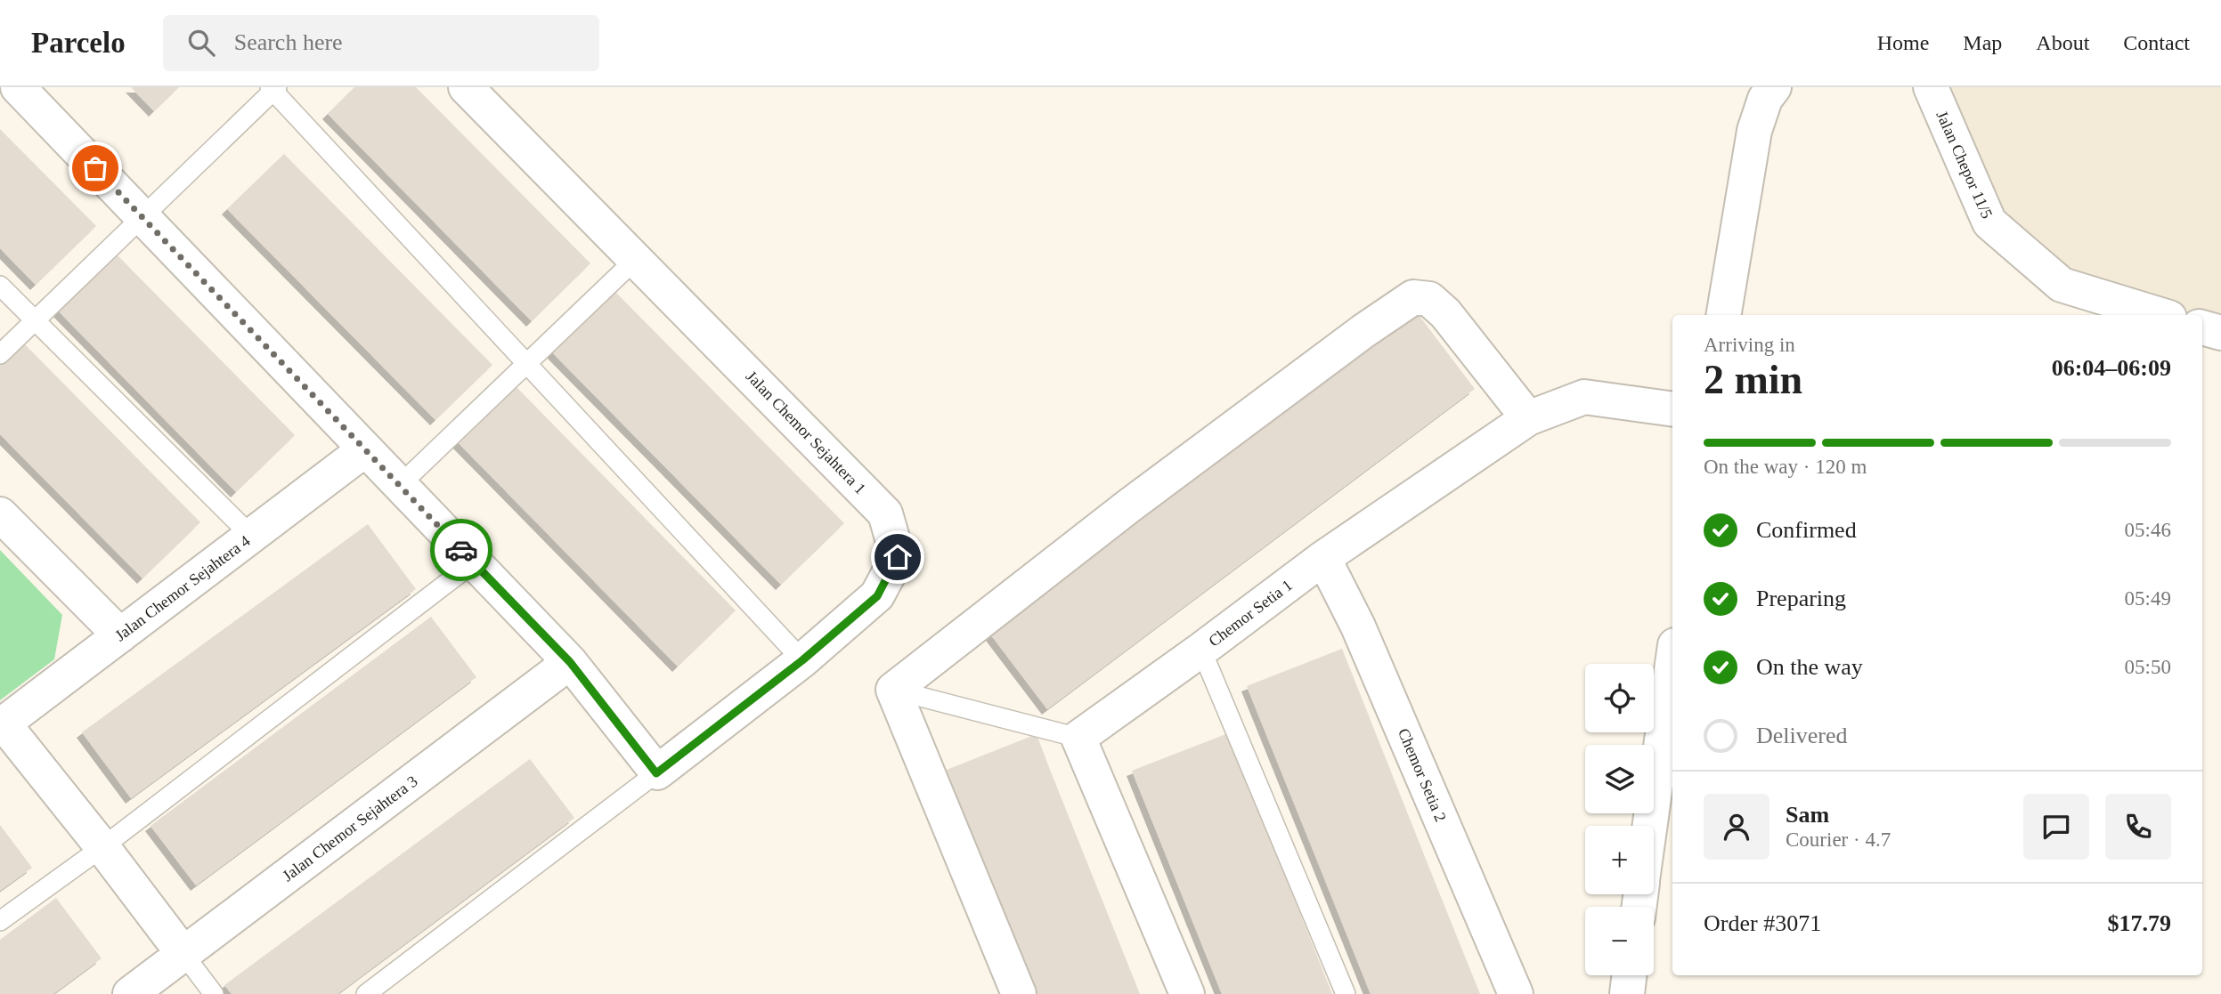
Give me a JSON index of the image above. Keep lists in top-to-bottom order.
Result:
{
  "streets": {
    "street": [
      "Jalan Chepor 11/5",
      "Jalan Chemor Sejahtera 1",
      "Jalan Chemor Sejahtera 4",
      "Chemor Setia 1",
      "Chemor Setia 2",
      "Jalan Chemor Sejahtera 3"
    ]
  },
  "crossings": [
    ["Chemor Setia 1", "Chemor Setia 2"]
  ],
  "page": {
    "header": "Parcelo",
    "search": "Search here",
    "nav": [
      "Home",
      "Map",
      "About",
      "Contact"
    ],
    "heading": ["2 min", "Arriving in", "06:04–06:09"],
    "panel": [
      "Sam",
      "Courier · 4.7",
      "Order #3071",
      "$17.79"
    ],
    "bar": "On the way · 120 m",
    "list": [
      ["Confirmed", "05:46"],
      ["Preparing", "05:49"],
      ["On the way", "05:50"],
      "Delivered"
    ],
    "map_buttons": ["+", "−"]
  }
}
